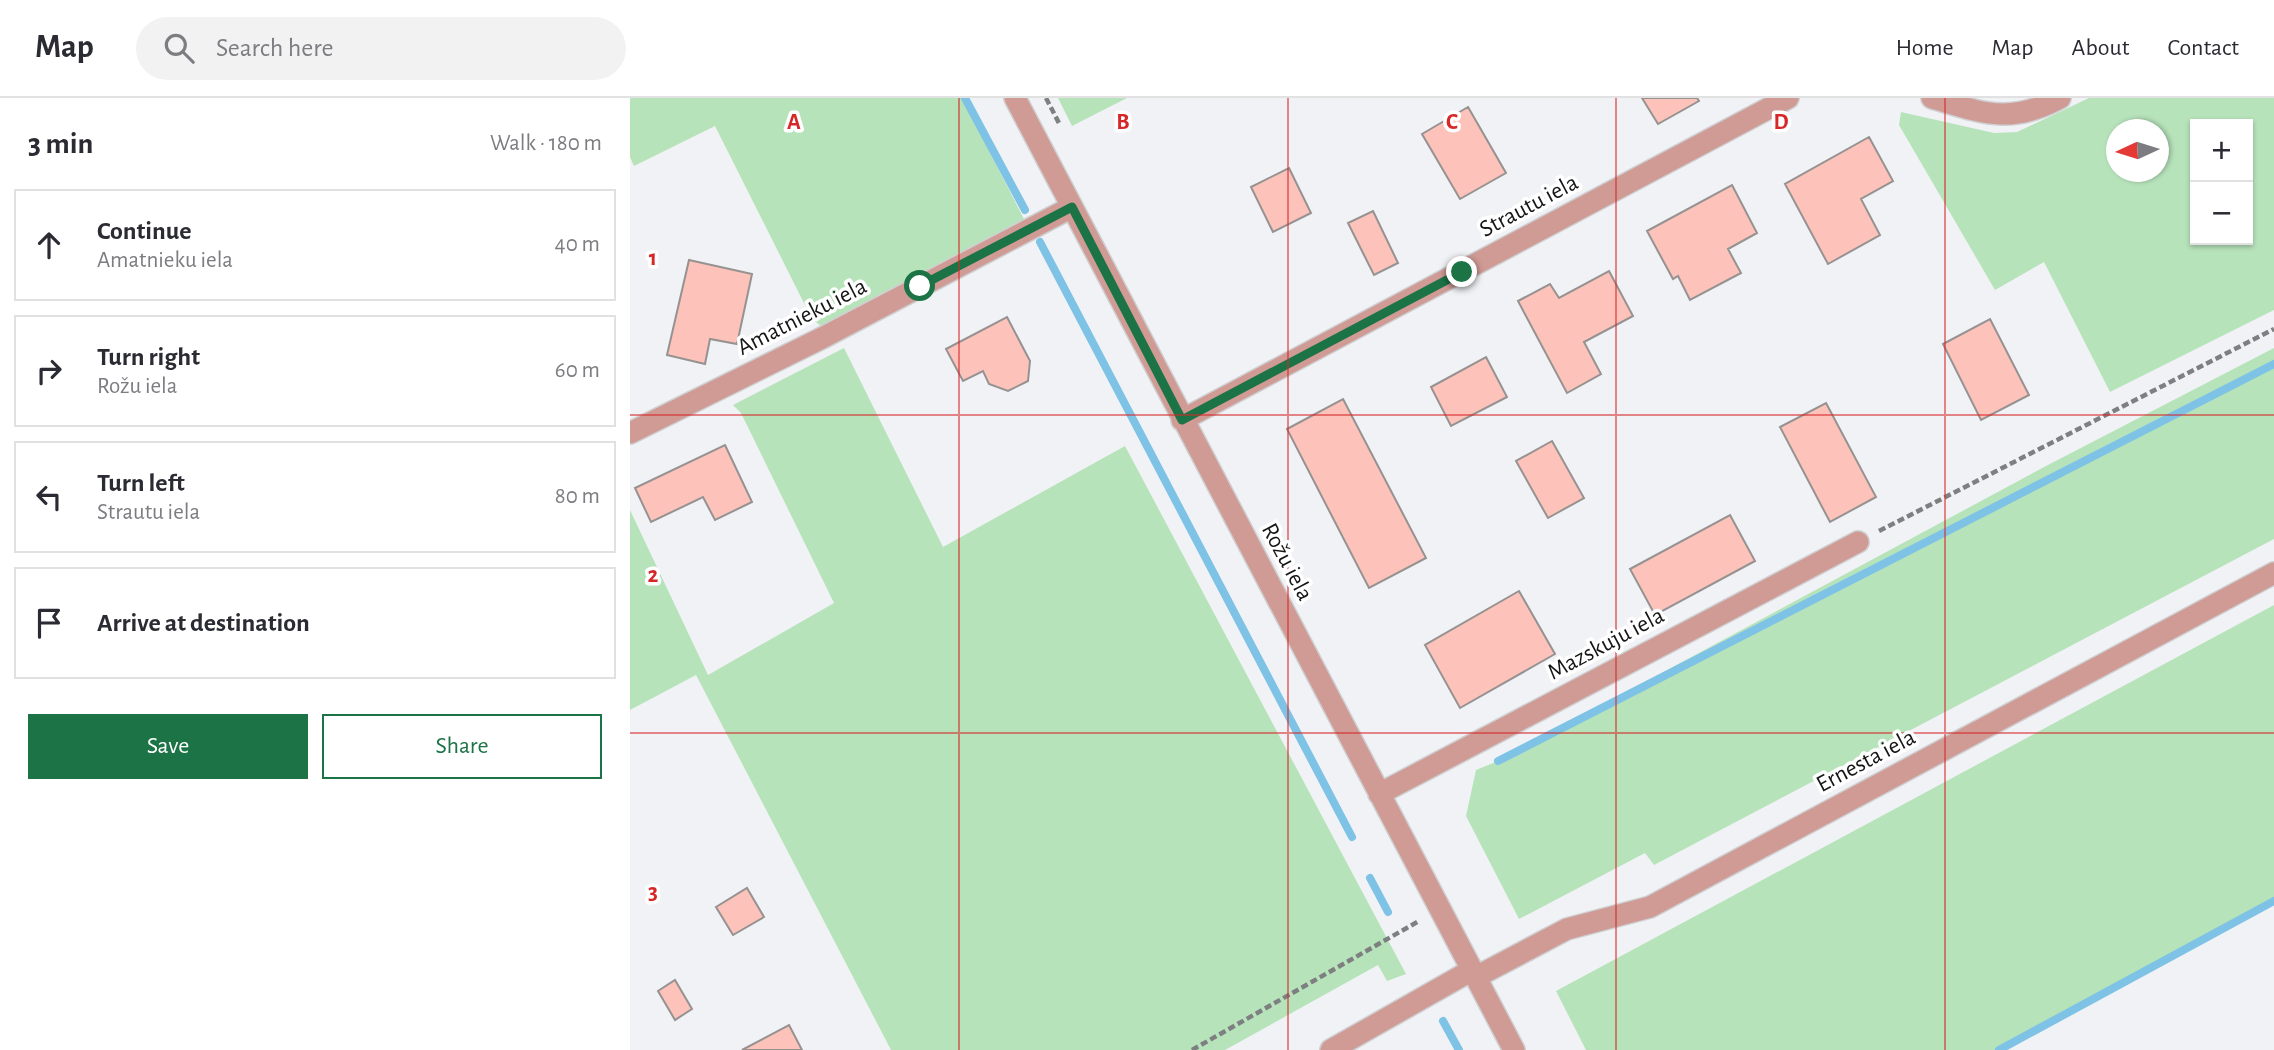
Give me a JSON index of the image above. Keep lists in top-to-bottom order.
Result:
{
  "streets": {
    "street": [
      "Strautu iela",
      "Amatnieku iela",
      "Rožu iela",
      "Mazskuju iela",
      "Ernesta iela"
    ]
  },
  "crossings": [
    ["Strautu iela", "Rožu iela"],
    ["Amatnieku iela", "Rožu iela"],
    ["Rožu iela", "Mazskuju iela"],
    ["Rožu iela", "Ernesta iela"]
  ],
  "north": "left",
  "page": {
    "header": "Map",
    "search": "Search here",
    "nav": [
      "Home",
      "Map",
      "About",
      "Contact"
    ],
    "heading": ["3 min", "Walk · 180 m"],
    "map_buttons": ["+", "−"],
    "list": [
      ["Continue", "Amatnieku iela", "40 m"],
      ["Turn right", "Rožu iela", "60 m"],
      ["Turn left", "Strautu iela", "80 m"],
      "Arrive at destination"
    ],
    "buttons": ["Save", "Share"]
  },
  "grid": {
    "columns": [
      "A",
      "B",
      "C",
      "D"
    ],
    "rows": ["1", "2", "3"]
  }
}
